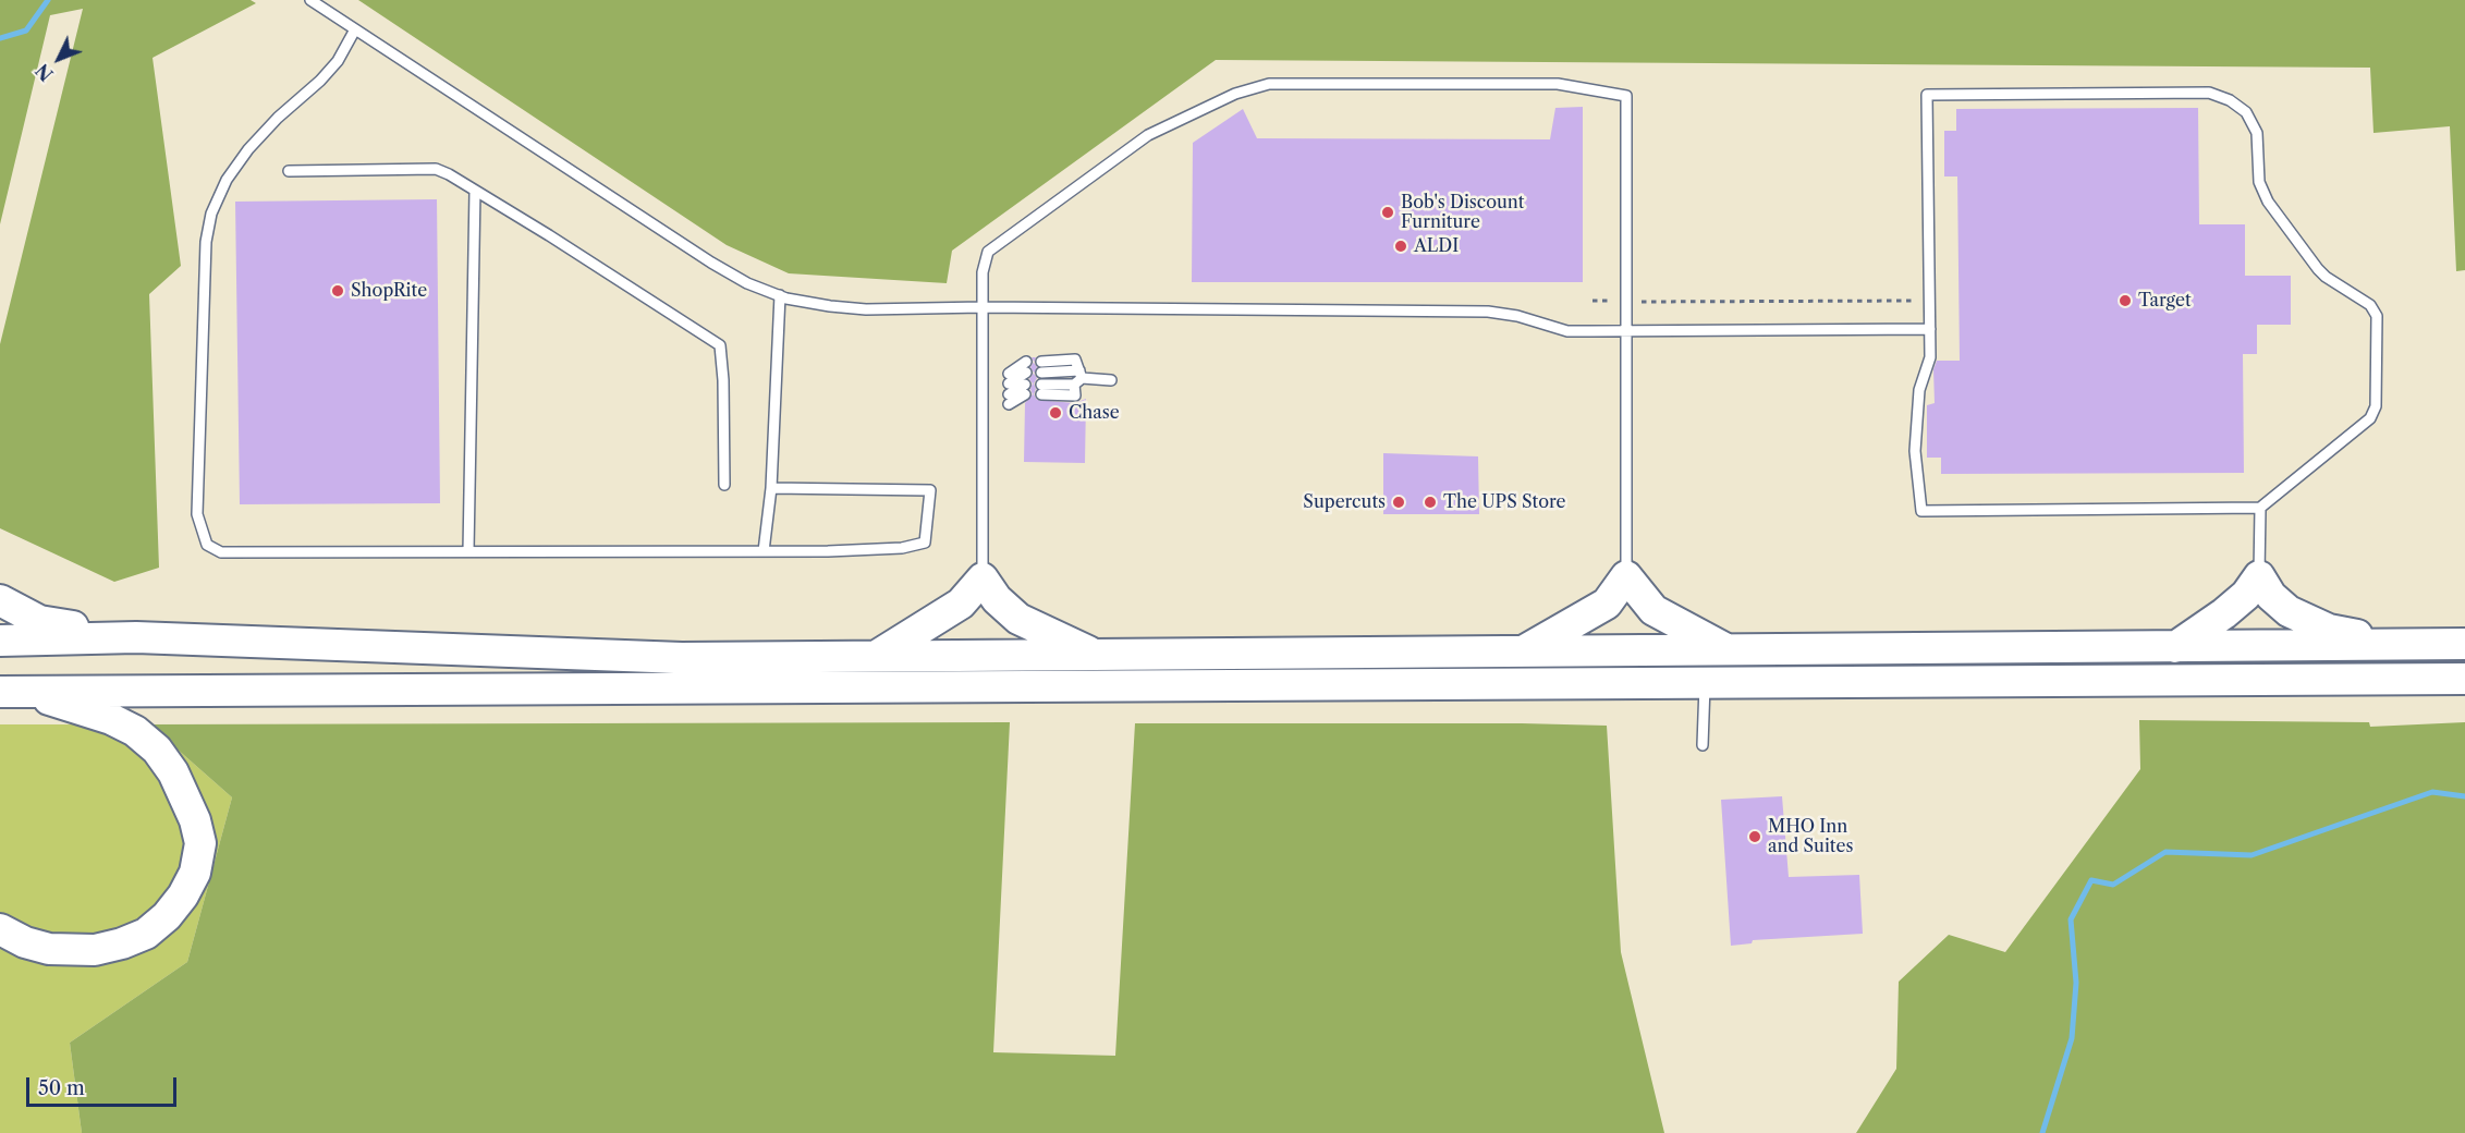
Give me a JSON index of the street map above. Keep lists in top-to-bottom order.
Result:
{
  "places": [
    "Bob's Discount Furniture",
    "ALDI",
    "ShopRite",
    "Target",
    "Chase",
    "Supercuts",
    "The UPS Store",
    "MHO Inn and Suites"
  ],
  "scale_bar": "50 m",
  "north": "bottom left"
}
